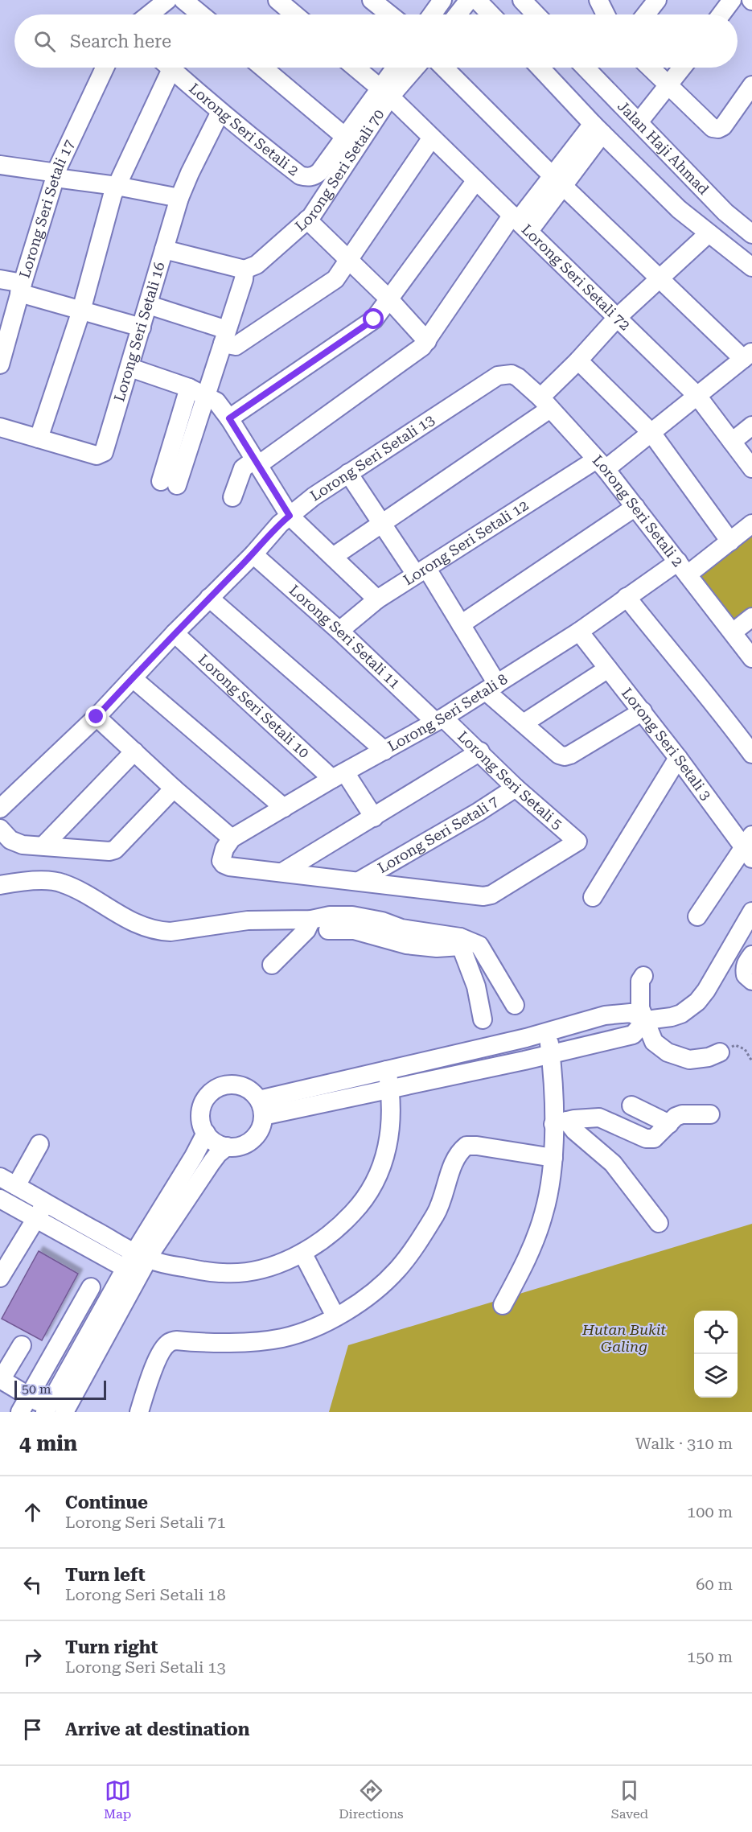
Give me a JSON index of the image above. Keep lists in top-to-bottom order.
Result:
{
  "streets": {
    "street": [
      "Lorong Seri Setali 2",
      "Jalan Haji Ahmad",
      "Lorong Seri Setali 70",
      "Lorong Seri Setali 17",
      "Lorong Seri Setali 72",
      "Lorong Seri Setali 16",
      "Lorong Seri Setali 13",
      "Lorong Seri Setali 12",
      "Lorong Seri Setali 11",
      "Lorong Seri Setali 10",
      "Lorong Seri Setali 8",
      "Lorong Seri Setali 3",
      "Lorong Seri Setali 5",
      "Lorong Seri Setali 7"
    ]
  },
  "crossings": [
    ["Lorong Seri Setali 2", "Lorong Seri Setali 70"],
    ["Lorong Seri Setali 2", "Lorong Seri Setali 72"],
    ["Lorong Seri Setali 2", "Lorong Seri Setali 16"],
    ["Lorong Seri Setali 2", "Lorong Seri Setali 13"],
    ["Lorong Seri Setali 2", "Lorong Seri Setali 12"],
    ["Lorong Seri Setali 2", "Lorong Seri Setali 8"],
    ["Lorong Seri Setali 70", "Lorong Seri Setali 72"],
    ["Lorong Seri Setali 72", "Lorong Seri Setali 12"],
    ["Lorong Seri Setali 13", "Lorong Seri Setali 11"],
    ["Lorong Seri Setali 13", "Lorong Seri Setali 10"],
    ["Lorong Seri Setali 12", "Lorong Seri Setali 11"],
    ["Lorong Seri Setali 11", "Lorong Seri Setali 8"],
    ["Lorong Seri Setali 11", "Lorong Seri Setali 5"],
    ["Lorong Seri Setali 10", "Lorong Seri Setali 8"],
    ["Lorong Seri Setali 8", "Lorong Seri Setali 3"],
    ["Lorong Seri Setali 8", "Lorong Seri Setali 5"],
    ["Lorong Seri Setali 5", "Lorong Seri Setali 7"]
  ],
  "parks": ["Hutan Bukit Galing"],
  "scale_bar": "50 m",
  "page": {
    "search": "Search here",
    "scale": "50 m",
    "heading": ["4 min", "Walk · 310 m"],
    "list": [
      ["Continue", "Lorong Seri Setali 71", "100 m"],
      ["Turn left", "Lorong Seri Setali 18", "60 m"],
      ["Turn right", "Lorong Seri Setali 13", "150 m"],
      "Arrive at destination"
    ],
    "nav": ["Map", "Directions", "Saved"]
  }
}
